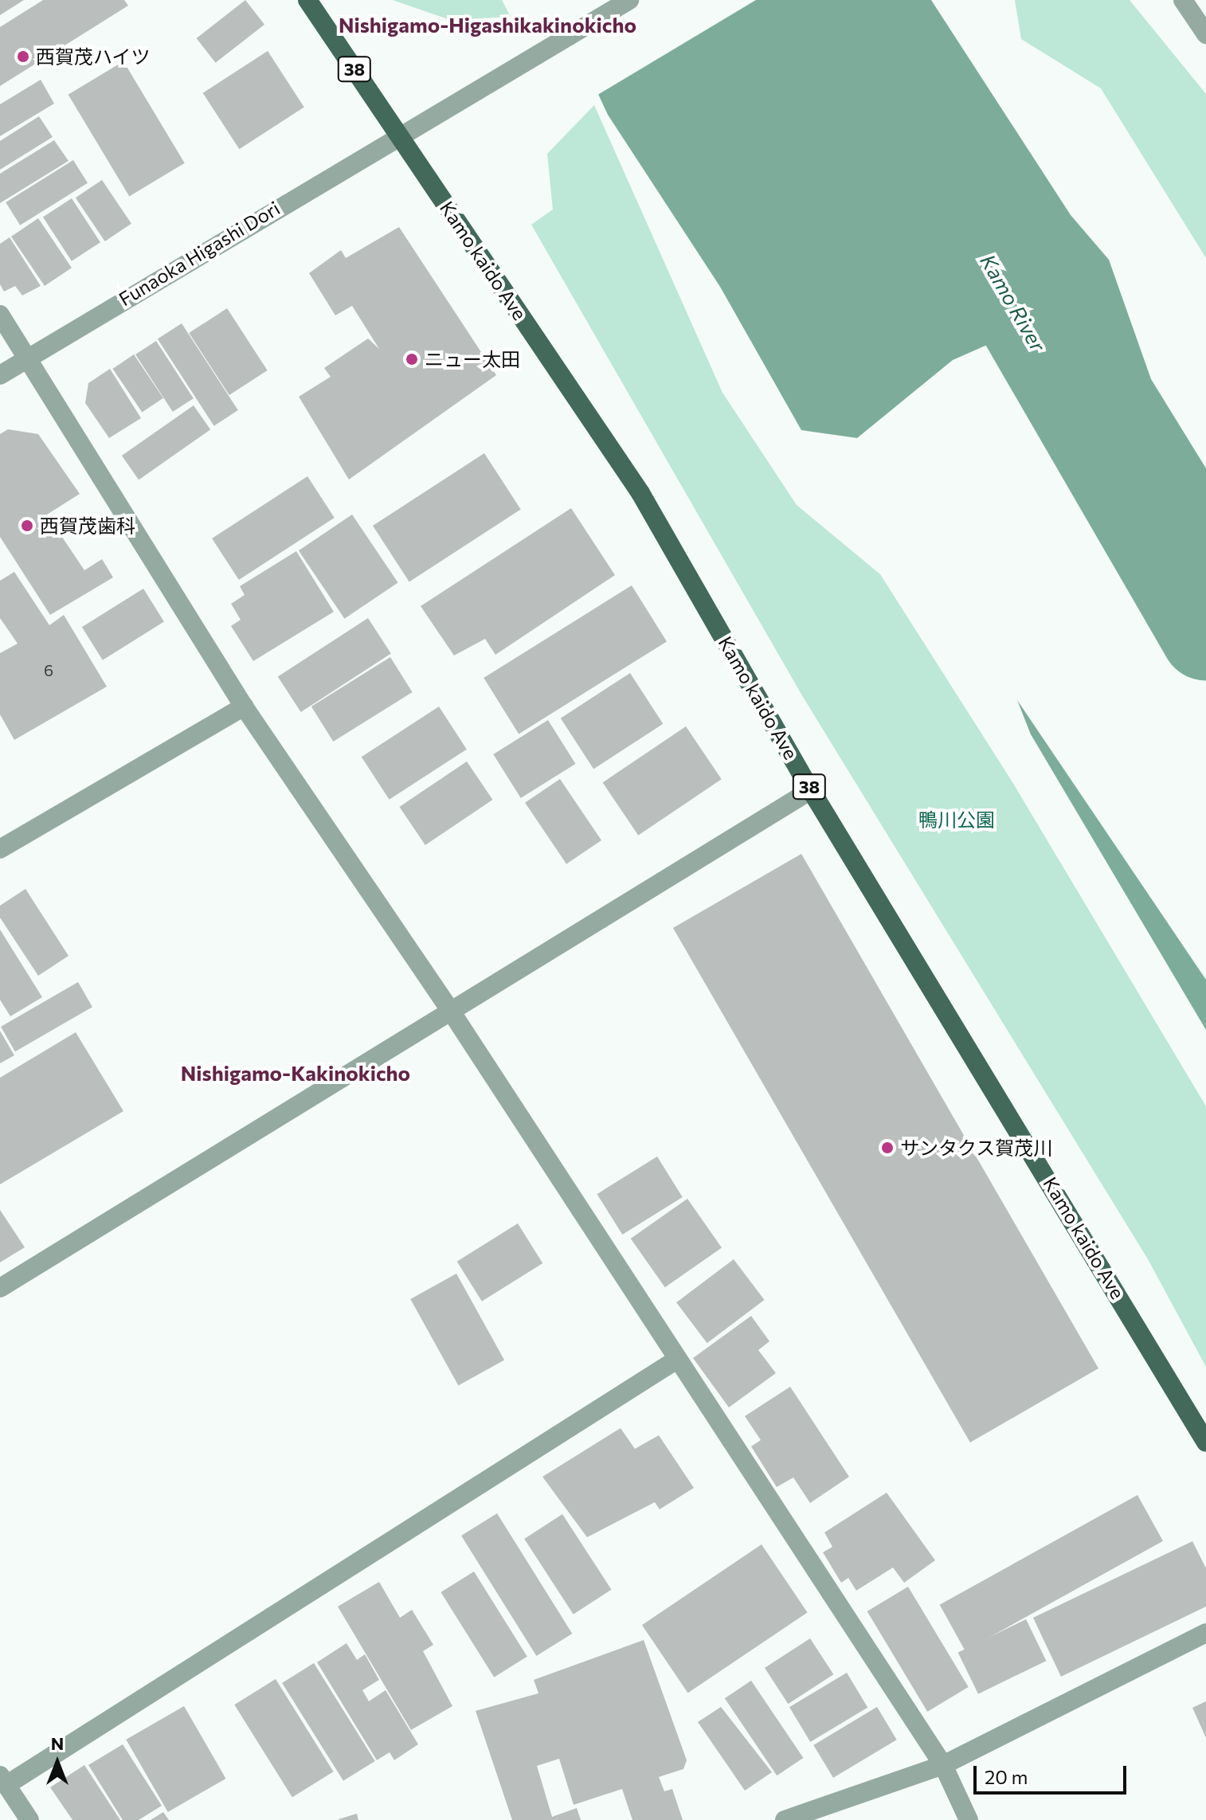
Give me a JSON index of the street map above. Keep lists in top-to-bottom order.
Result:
{
  "streets": {
    "main road": ["38", "Kamo kaido Ave"],
    "street": ["Funaoka Higashi Dori"]
  },
  "crossings": [
    ["Funaoka Higashi Dori", "Kamo kaido Ave"]
  ],
  "districts": ["Nishigamo-Higashikakinokicho", "Nishigamo-Kakinokicho"],
  "water": ["Kamo River"],
  "parks": ["鴨川公園"],
  "places": [
    "西賀茂ハイツ",
    "ニュー太田",
    "西賀茂歯科",
    "サンタクス賀茂川"
  ],
  "house_numbers": ["6"],
  "scale_bar": "20 m",
  "north": "top"
}
